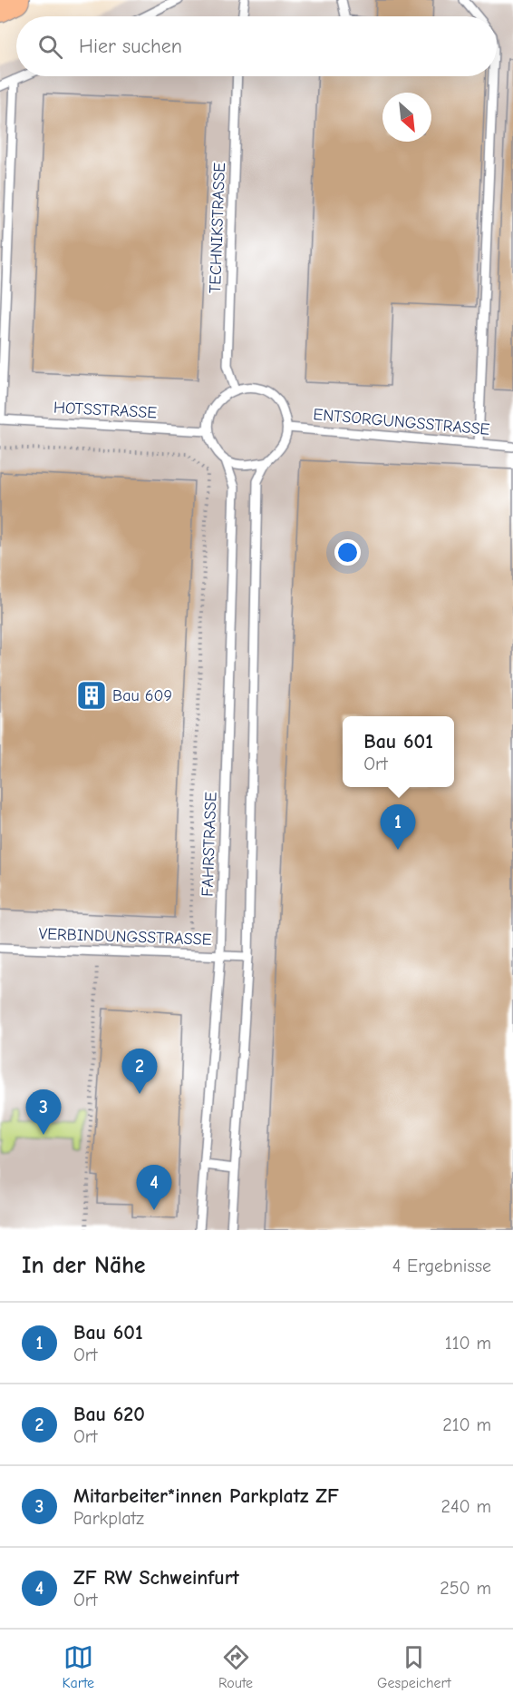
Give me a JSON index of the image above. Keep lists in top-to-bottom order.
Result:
{
  "streets": {
    "lane": [
      "TECHNIKSTRASSE",
      "HOTSSTRASSE",
      "ENTSORGUNGSSTRASSE",
      "FAHRSTRASSE",
      "VERBINDUNGSSTRASSE"
    ]
  },
  "crossings": [
    ["TECHNIKSTRASSE", "HOTSSTRASSE"],
    ["TECHNIKSTRASSE", "ENTSORGUNGSSTRASSE"],
    ["TECHNIKSTRASSE", "FAHRSTRASSE"],
    ["HOTSSTRASSE", "ENTSORGUNGSSTRASSE"],
    ["HOTSSTRASSE", "FAHRSTRASSE"],
    ["ENTSORGUNGSSTRASSE", "FAHRSTRASSE"],
    ["FAHRSTRASSE", "VERBINDUNGSSTRASSE"]
  ],
  "places": {
    "building": ["Bau 609"]
  },
  "north": "bottom right",
  "page": {
    "search": "Hier suchen",
    "popup": ["Bau 601", "Ort"],
    "pins": [
      "1",
      "2",
      "3",
      "4"
    ],
    "heading": ["In der Nähe", "4 Ergebnisse"],
    "list": [
      {
        "mark": "1",
        "name": "Bau 601",
        "note": "Ort",
        "value": "110 m"
      },
      {
        "mark": "2",
        "name": "Bau 620",
        "note": "Ort",
        "value": "210 m"
      },
      {
        "mark": "3",
        "name": "Mitarbeiter*innen Parkplatz ZF",
        "note": "Parkplatz",
        "value": "240 m"
      },
      {
        "mark": "4",
        "name": "ZF RW Schweinfurt",
        "note": "Ort",
        "value": "250 m"
      }
    ],
    "nav": ["Karte", "Route", "Gespeichert"]
  }
}
